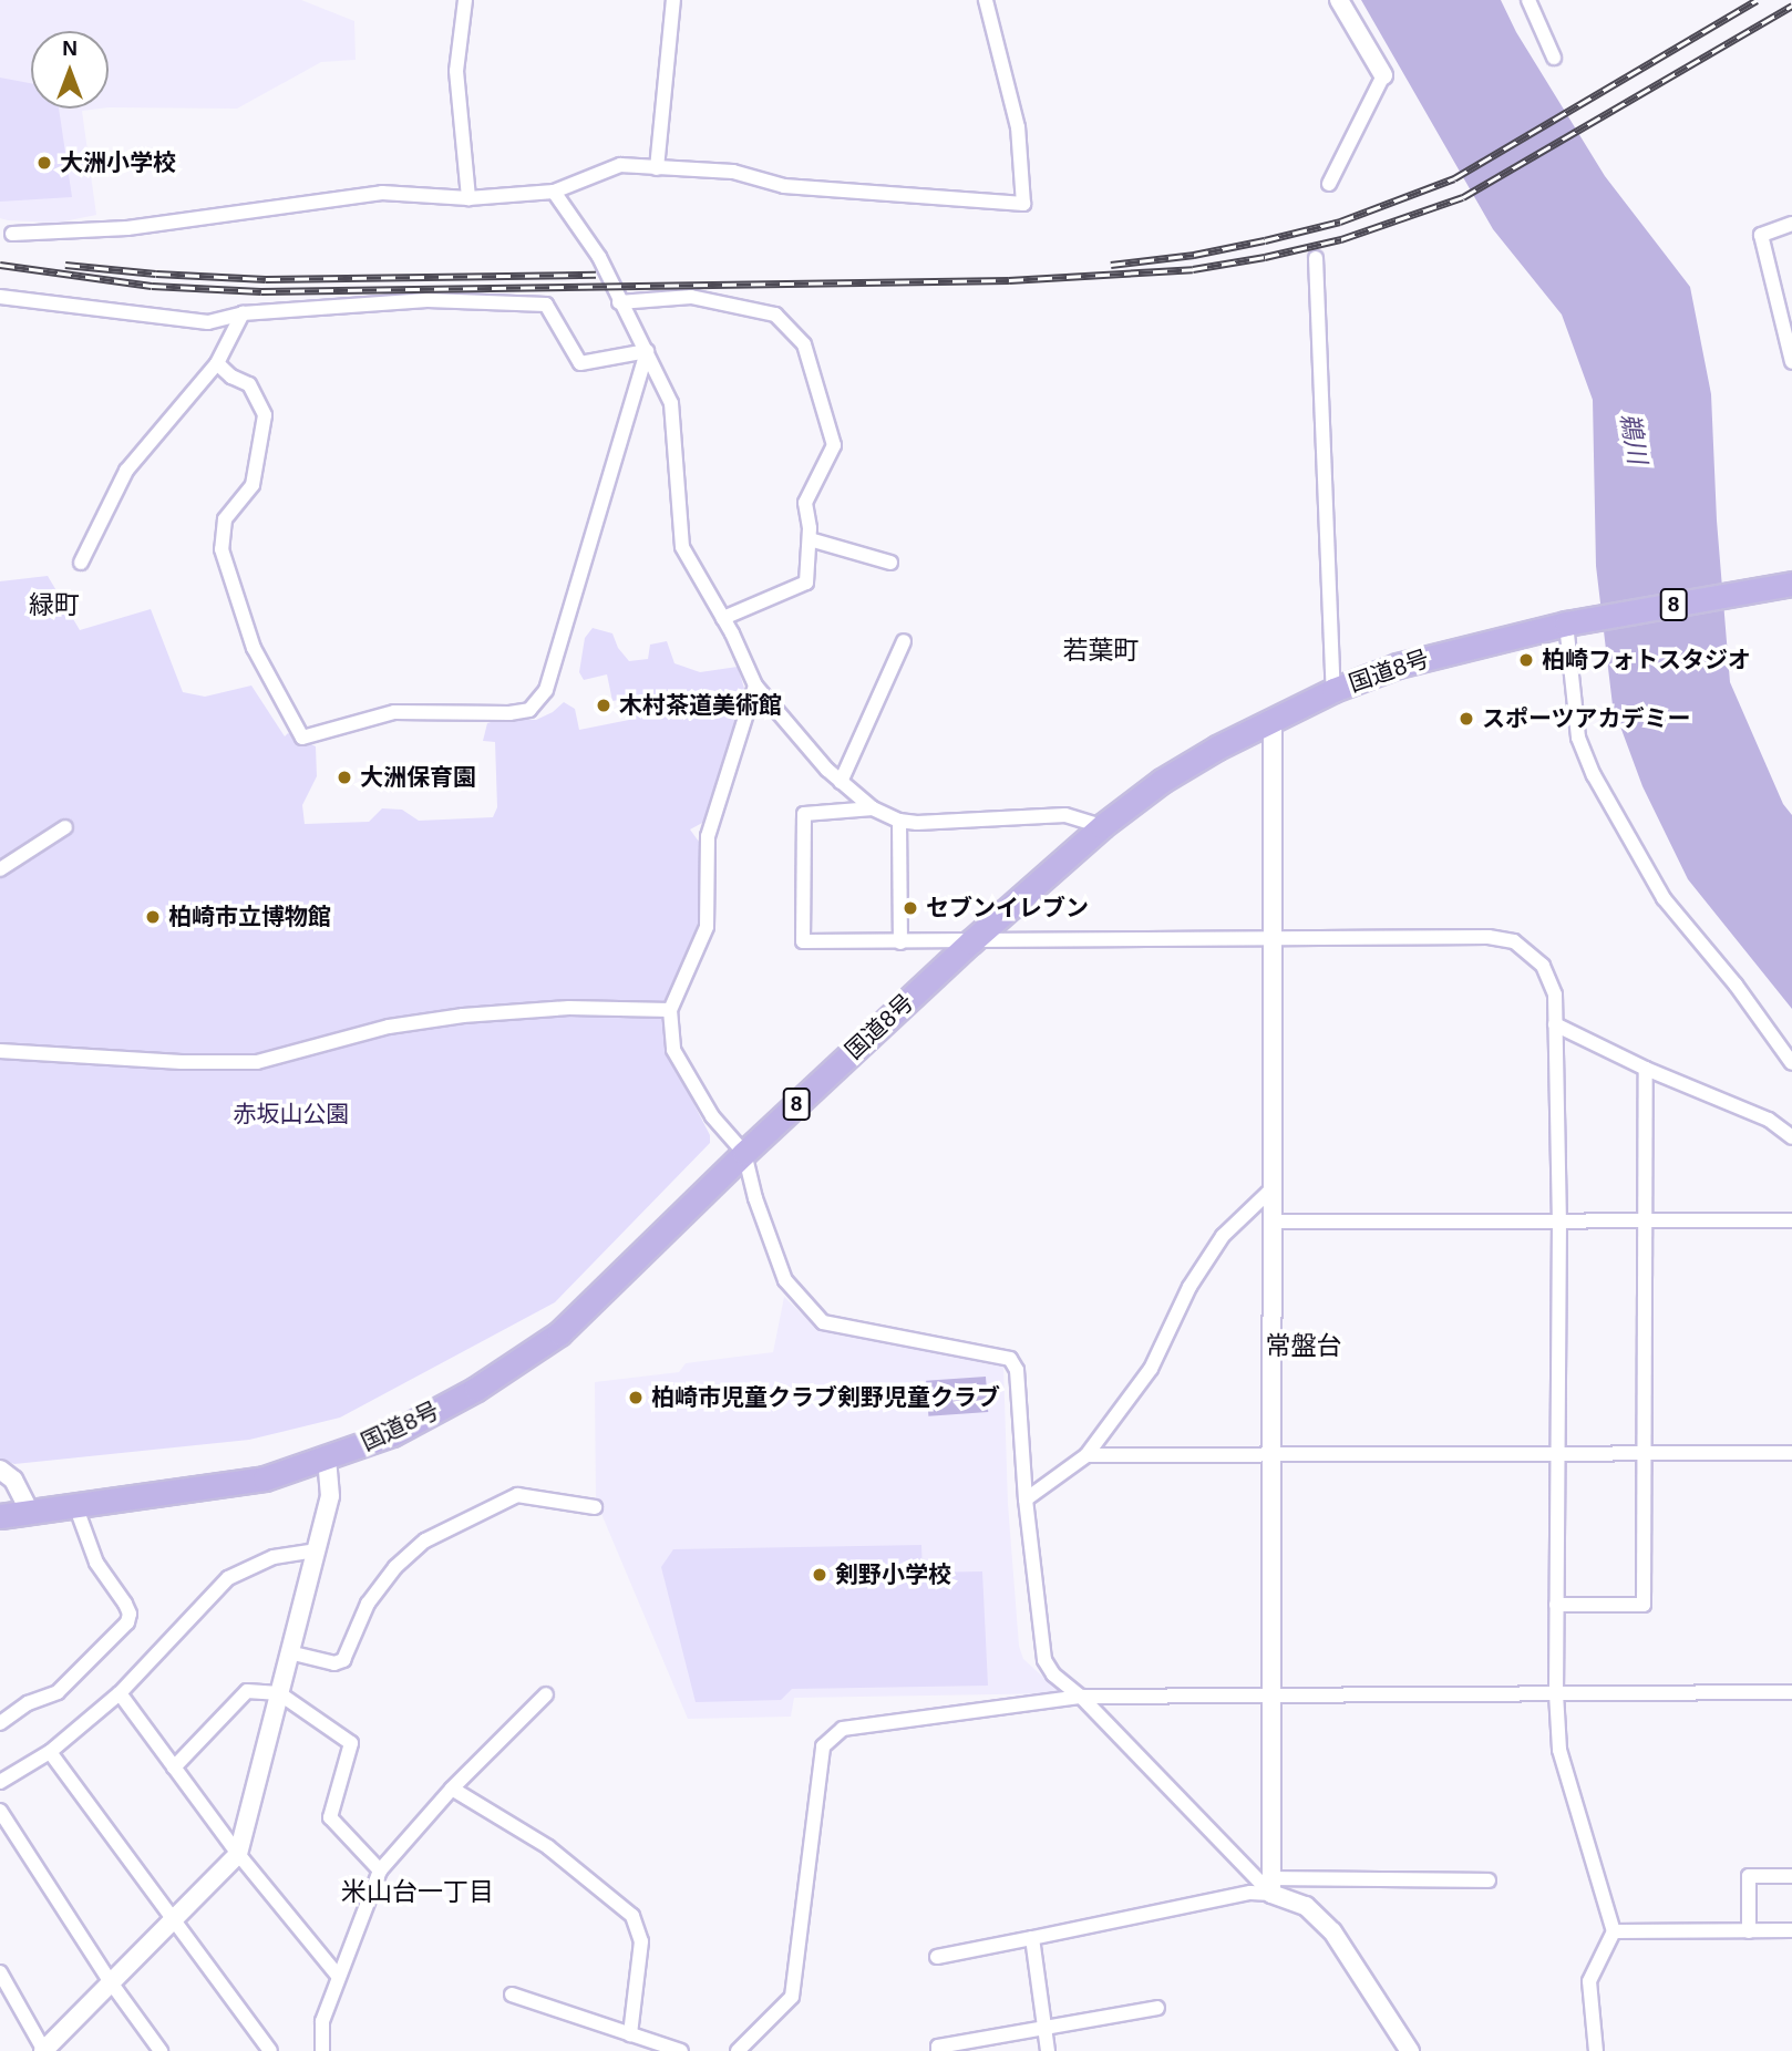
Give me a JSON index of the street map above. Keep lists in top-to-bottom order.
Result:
{
  "streets": {
    "highway": ["8", "国道8号"]
  },
  "districts": [
    "緑町",
    "若葉町",
    "常盤台",
    "米山台一丁目"
  ],
  "water": ["鵜川"],
  "parks": ["赤坂山公園"],
  "places": [
    "大洲小学校",
    "柏崎フォトスタジオ",
    "木村茶道美術館",
    "スポーツアカデミー",
    "大洲保育園",
    "セブンイレブン",
    "柏崎市立博物館",
    "柏崎市児童クラブ剣野児童クラブ",
    "剣野小学校"
  ],
  "north": "top"
}
